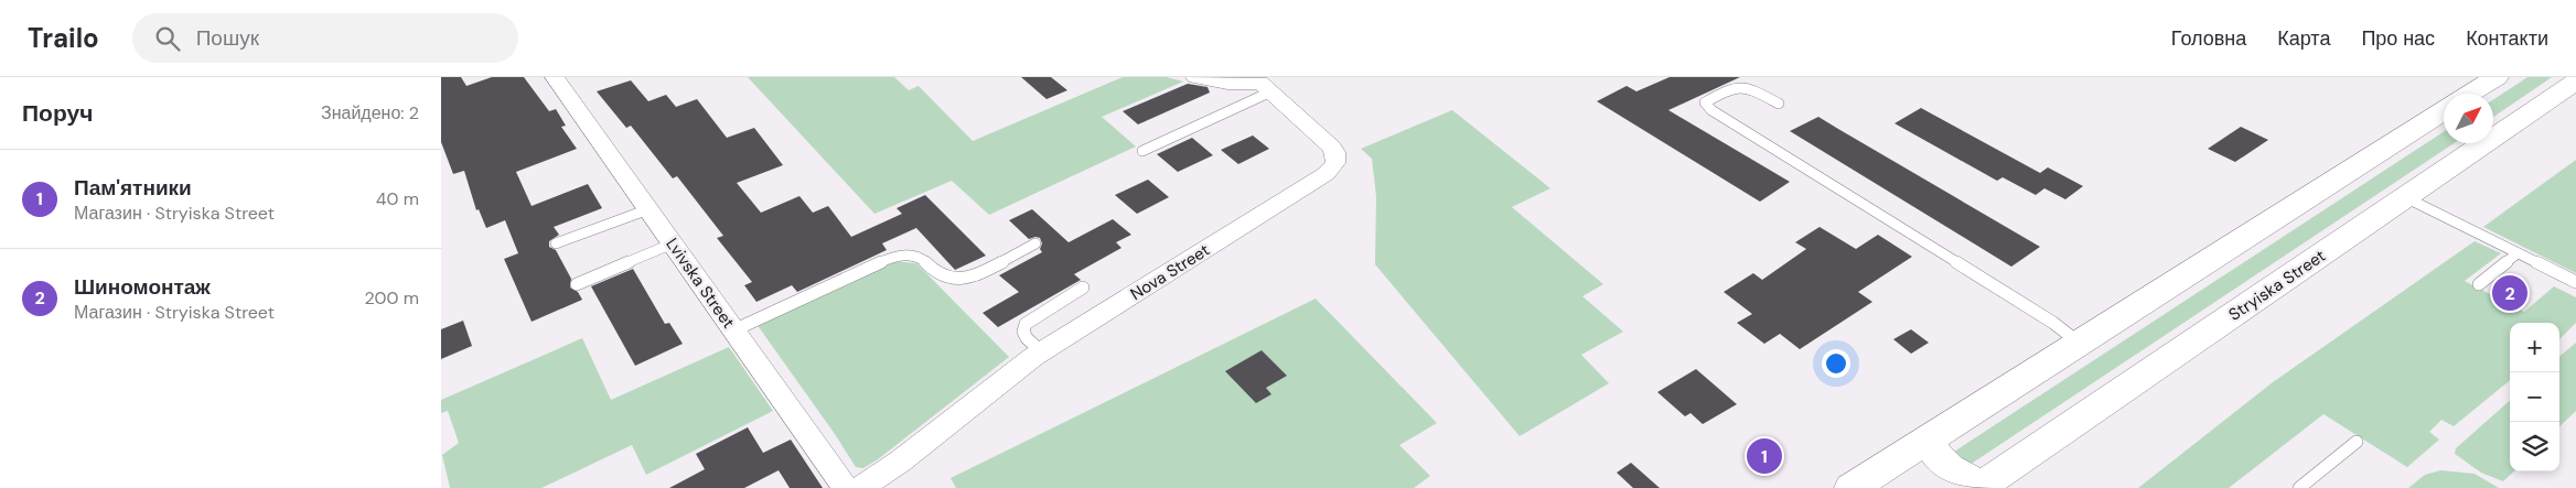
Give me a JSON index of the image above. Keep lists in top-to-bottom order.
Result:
{
  "streets": {
    "main road": ["Stryiska Street"],
    "street": ["Nova Street", "Lvivska Street"]
  },
  "north": "top right",
  "page": {
    "header": "Trailo",
    "search": "Пошук",
    "nav": [
      "Головна",
      "Карта",
      "Про нас",
      "Контакти"
    ],
    "heading": ["Поруч", "Знайдено: 2"],
    "list": [
      {
        "mark": "1",
        "name": "Пам'ятники",
        "note": "Магазин · Stryiska Street",
        "value": "40 m"
      },
      {
        "mark": "2",
        "name": "Шиномонтаж",
        "note": "Магазин · Stryiska Street",
        "value": "200 m"
      }
    ],
    "pins": ["2", "1"],
    "map_buttons": ["+", "−"]
  }
}
